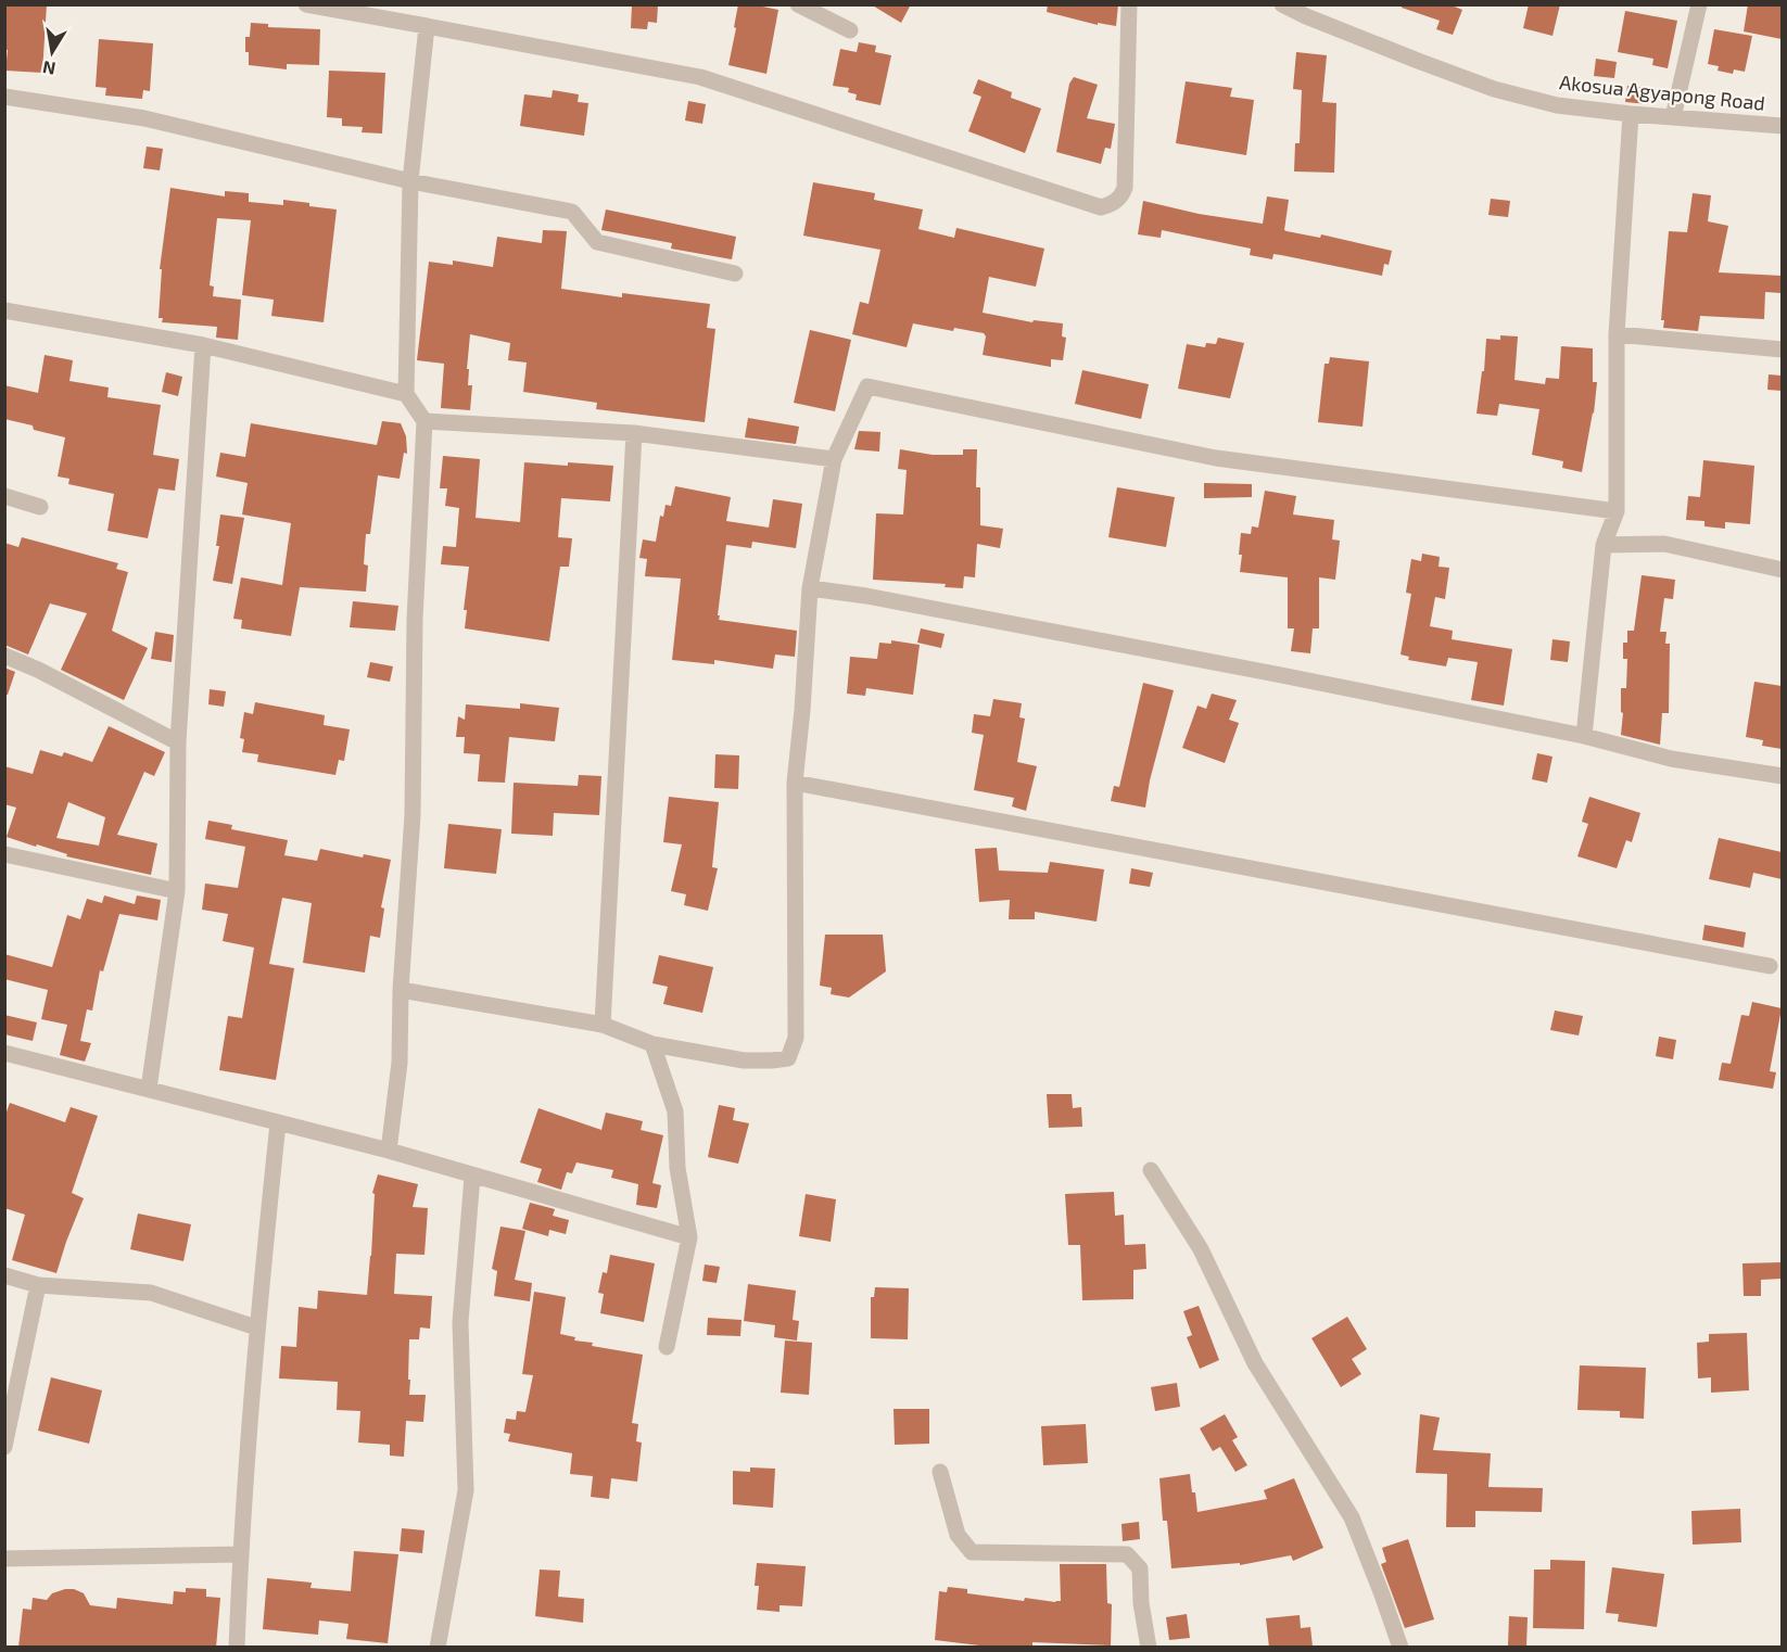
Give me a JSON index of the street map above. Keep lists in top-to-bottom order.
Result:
{
  "streets": {
    "street": ["Akosua Agyapong Road"]
  },
  "north": "bottom"
}
